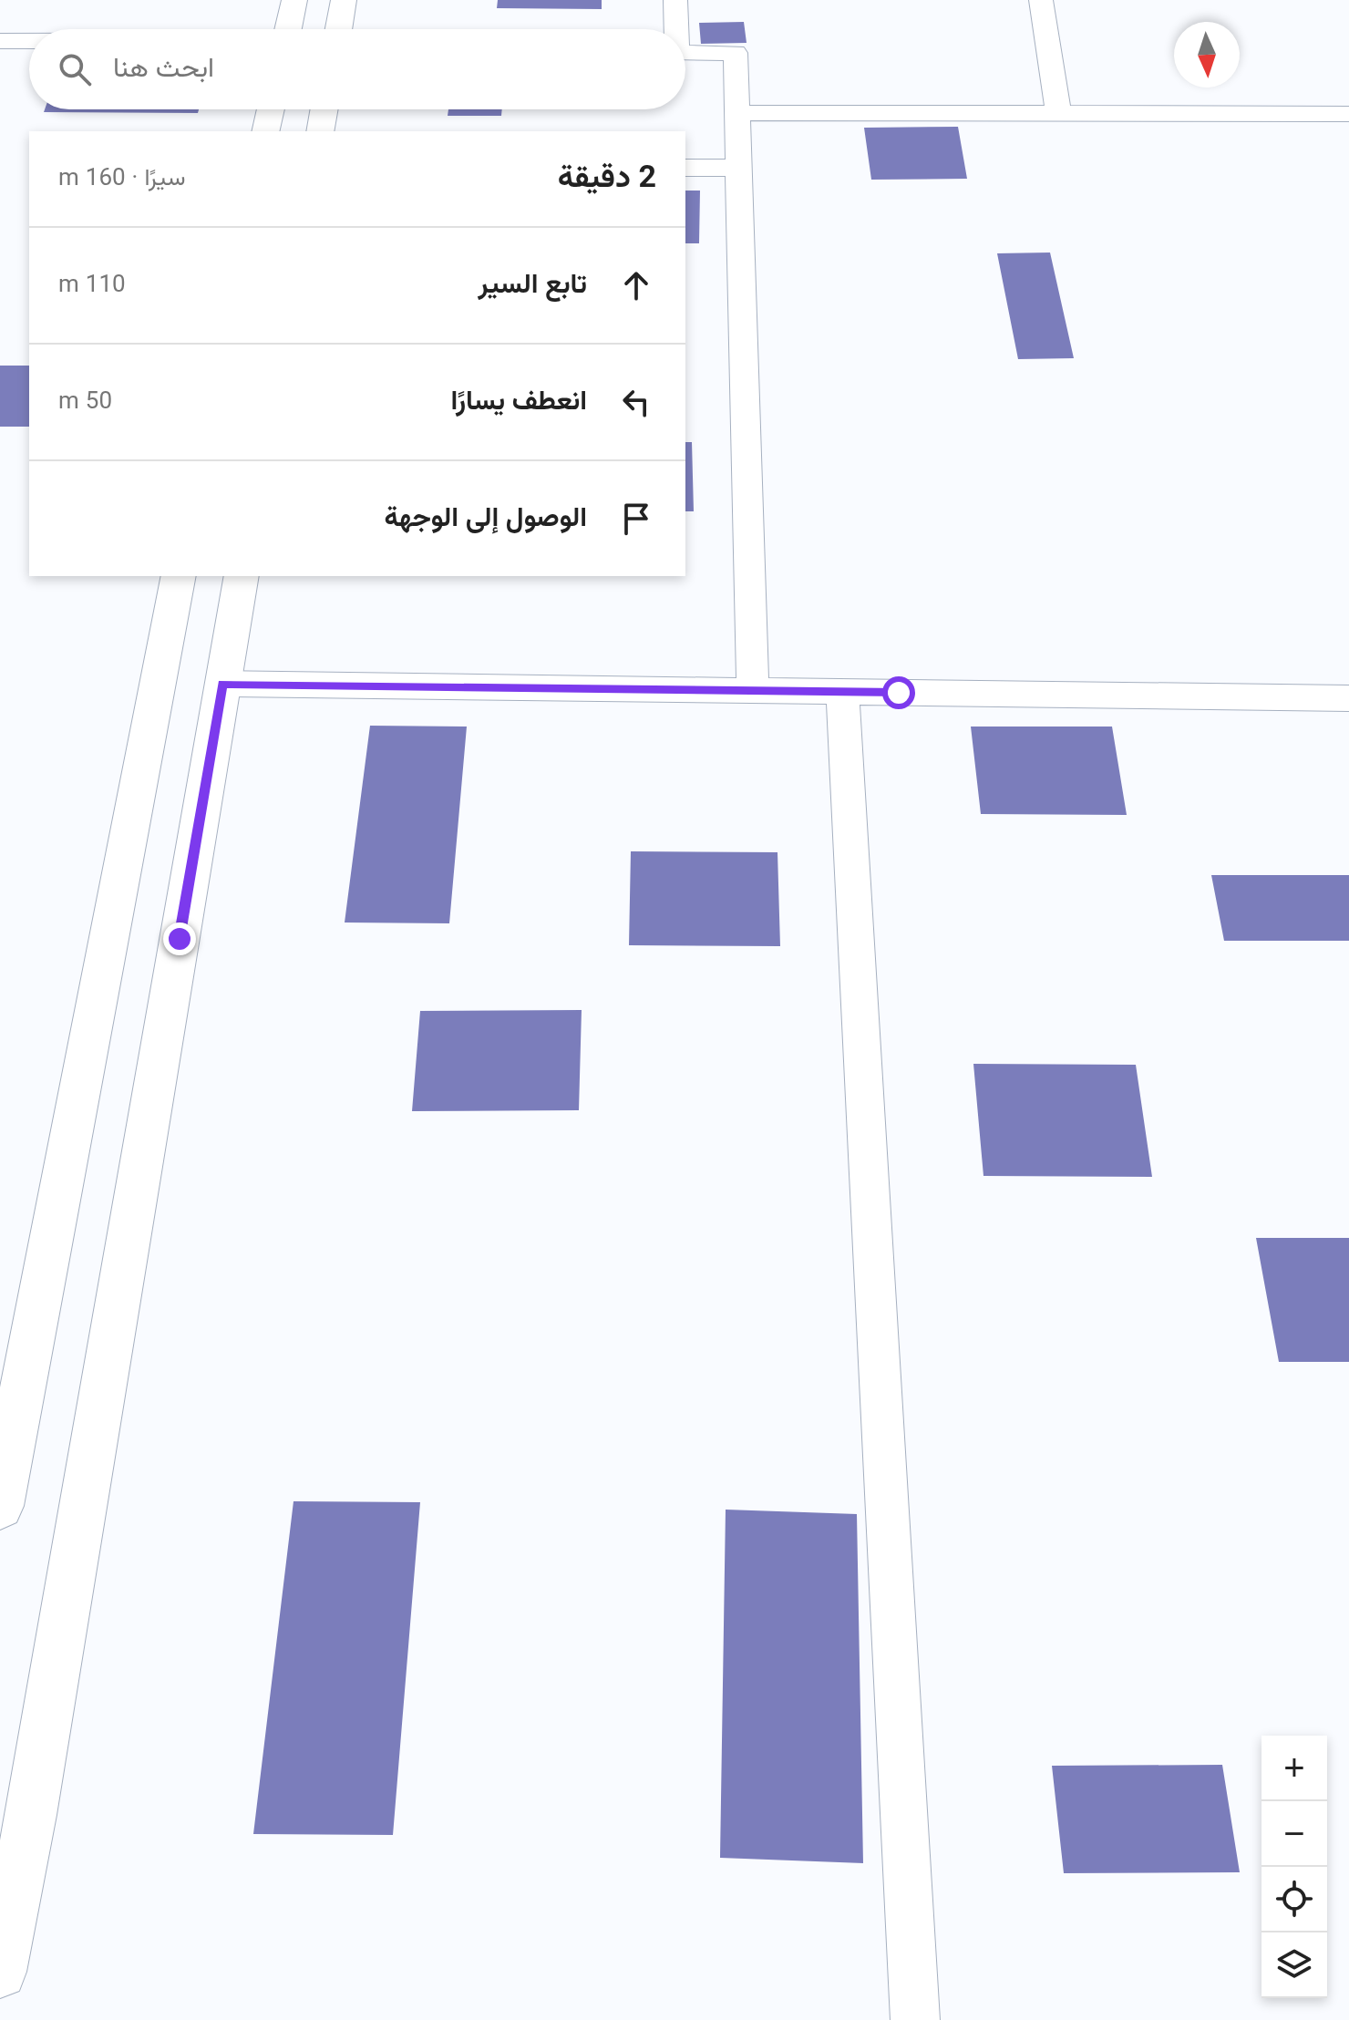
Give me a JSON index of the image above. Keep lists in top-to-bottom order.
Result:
{
  "north": "bottom",
  "page": {
    "search": "ابحث هنا",
    "heading": ["2 دقيقة", "سيرًا · 160 m"],
    "list": [
      ["تابع السير", "110 m"],
      ["انعطف يسارًا", "50 m"],
      "الوصول إلى الوجهة"
    ],
    "map_buttons": ["+", "−"]
  }
}
